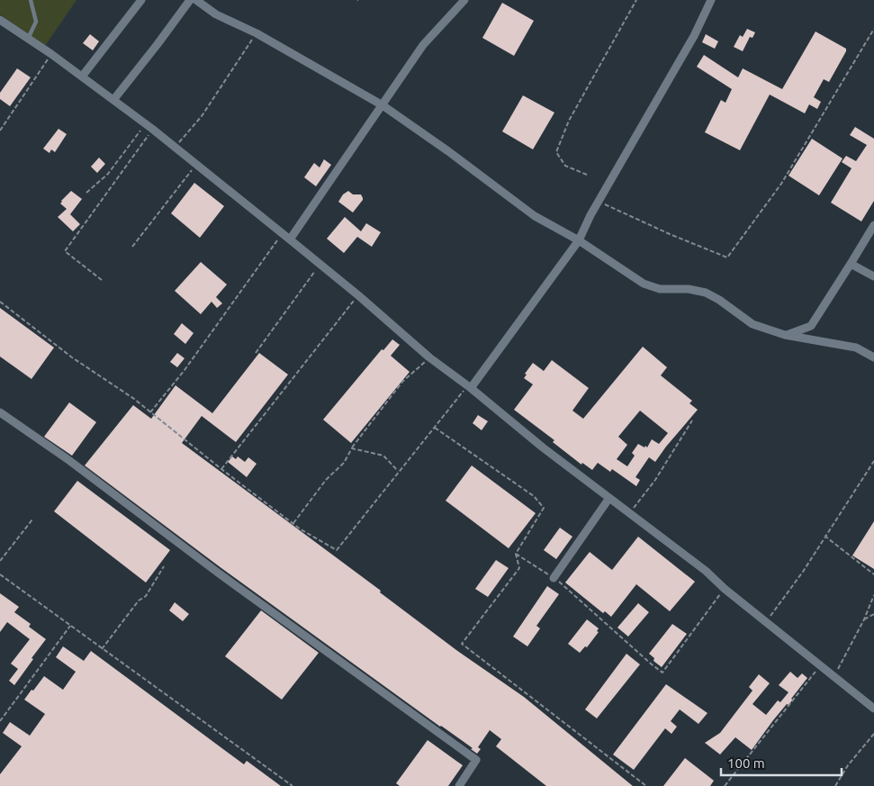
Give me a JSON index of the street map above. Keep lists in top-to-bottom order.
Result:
{
  "scale_bar": "100 m"
}
